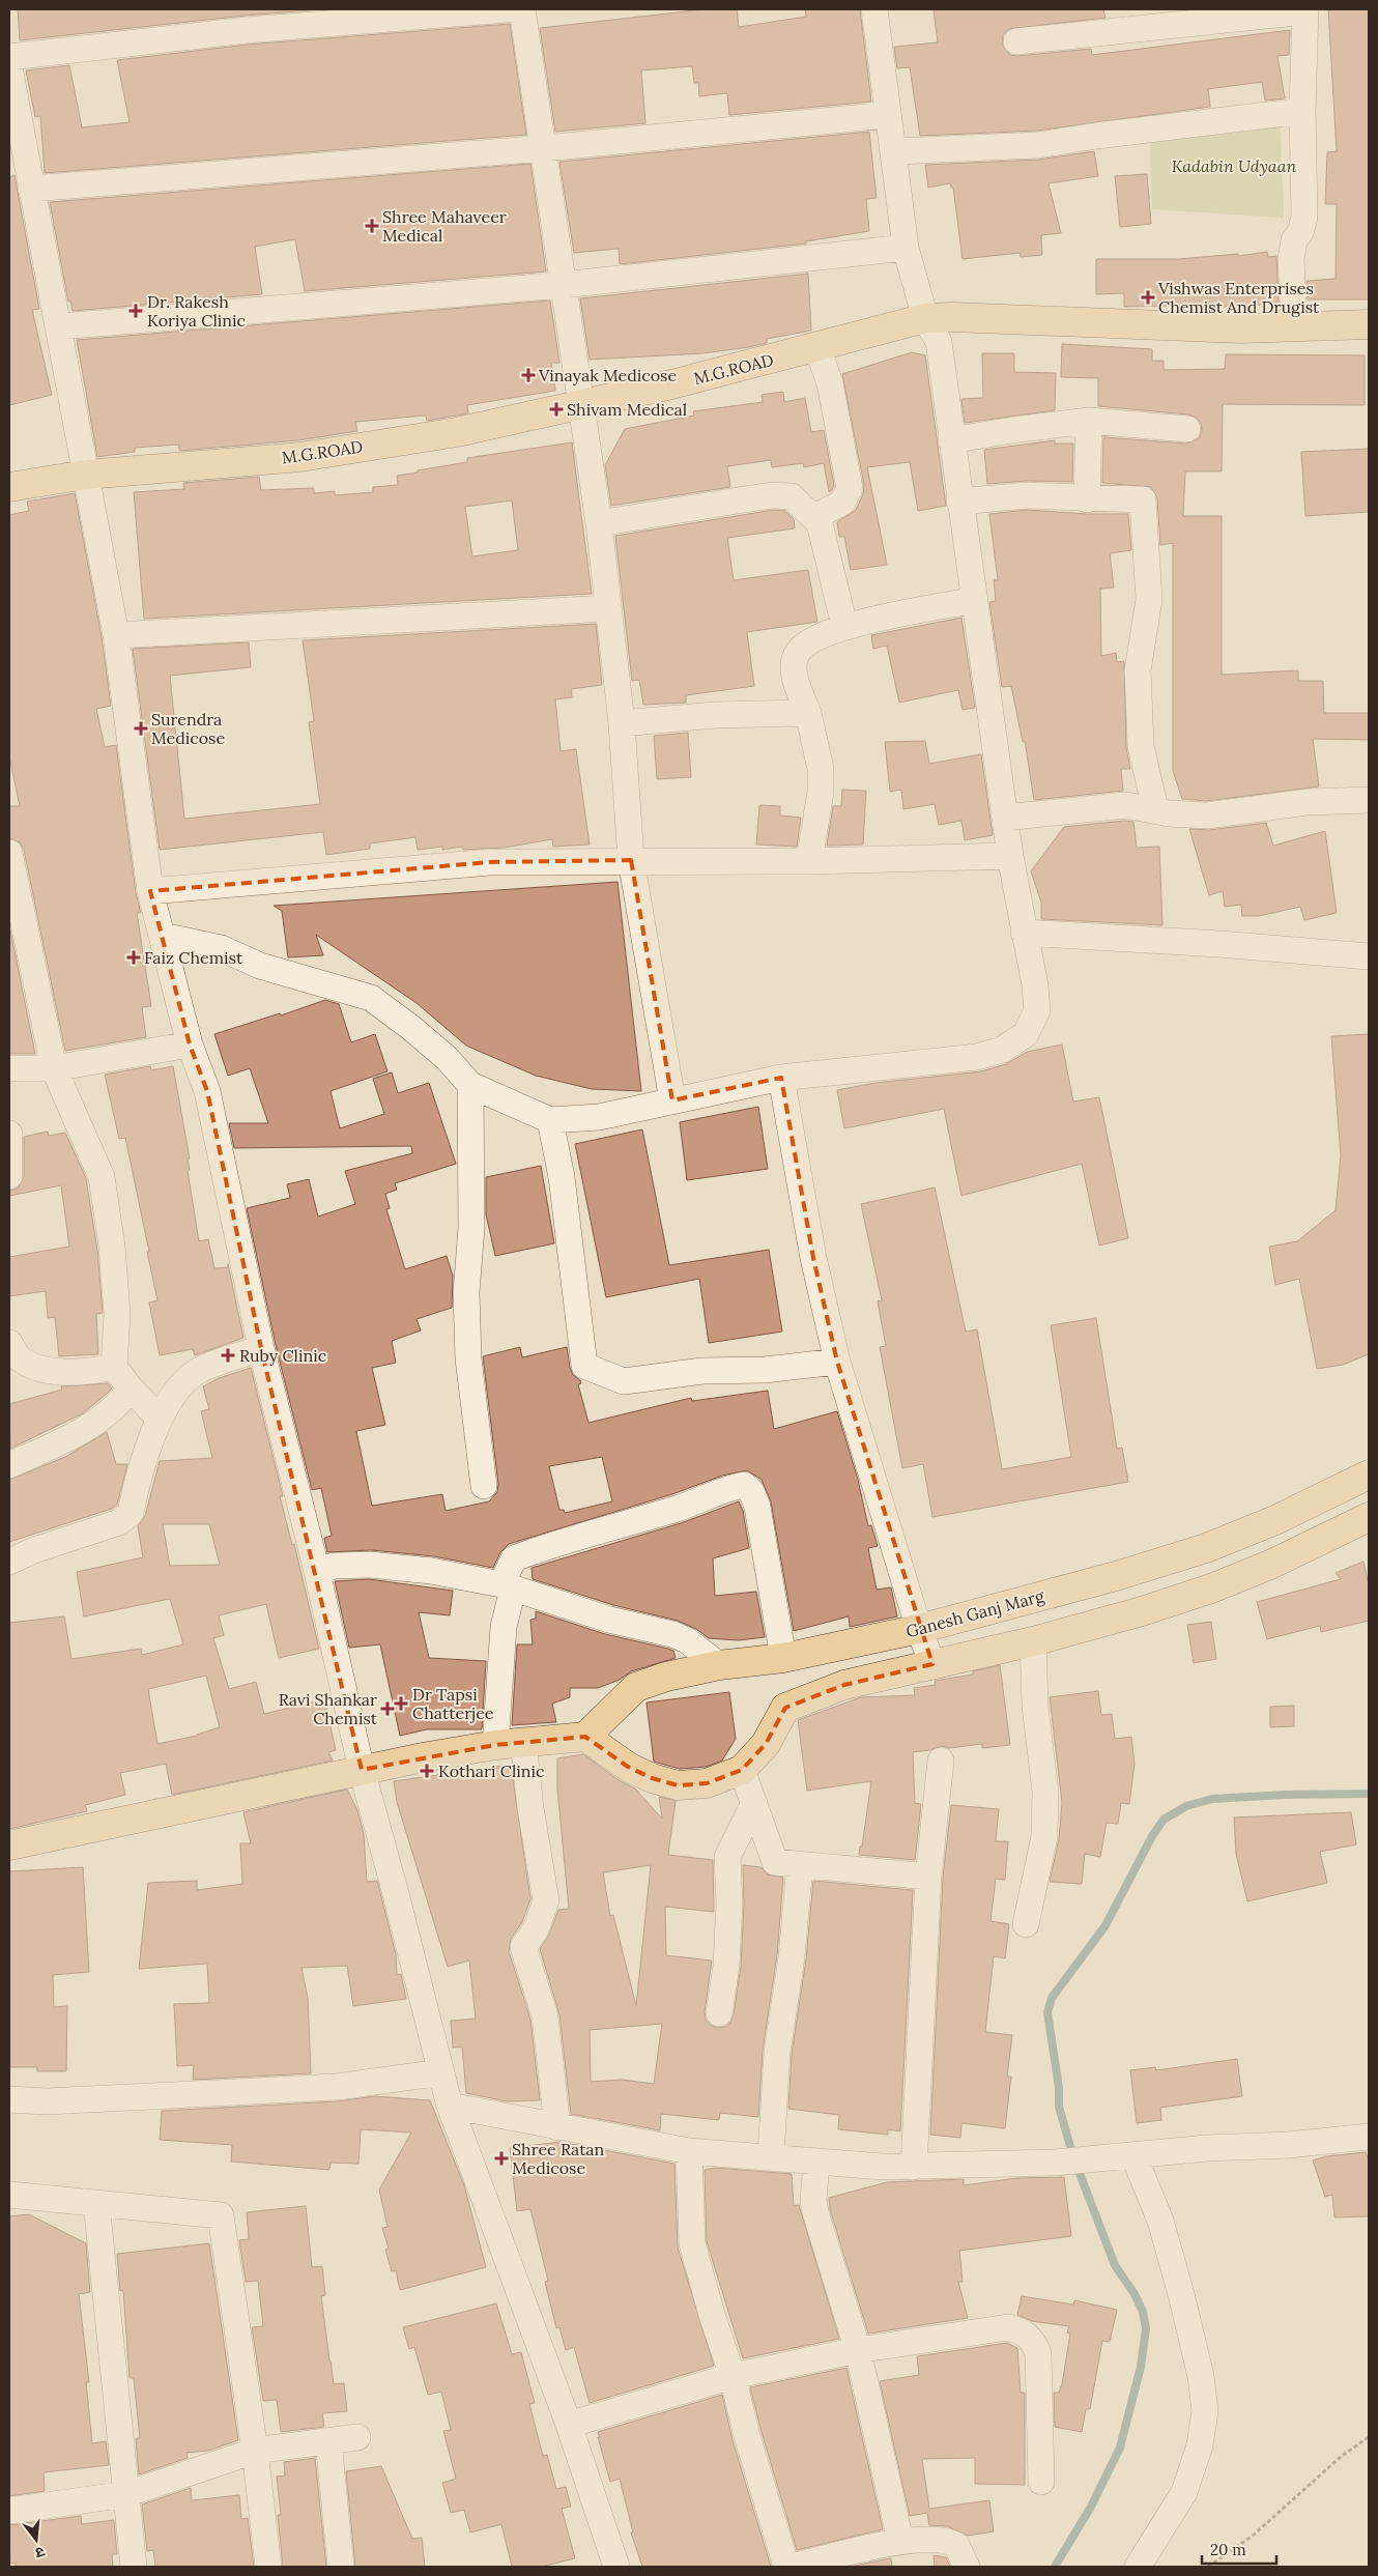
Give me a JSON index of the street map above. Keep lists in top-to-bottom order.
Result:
{
  "streets": {
    "main road": ["M.G.ROAD", "Ganesh Ganj Marg"]
  },
  "parks": ["Kadabin Udyaan"],
  "places": {
    "health": [
      "Shree Mahaveer Medical",
      "Vishwas Enterprises Chemist And Drugist",
      "Dr. Rakesh Koriya Clinic",
      "Vinayak Medicose",
      "Shivam Medical",
      "Surendra Medicose",
      "Faiz Chemist",
      "Ruby Clinic",
      "Dr Tapsi Chatterjee",
      "Ravi Shankar Chemist",
      "Kothari Clinic",
      "Shree Ratan Medicose"
    ]
  },
  "scale_bar": "20 m",
  "north": "bottom"
}
